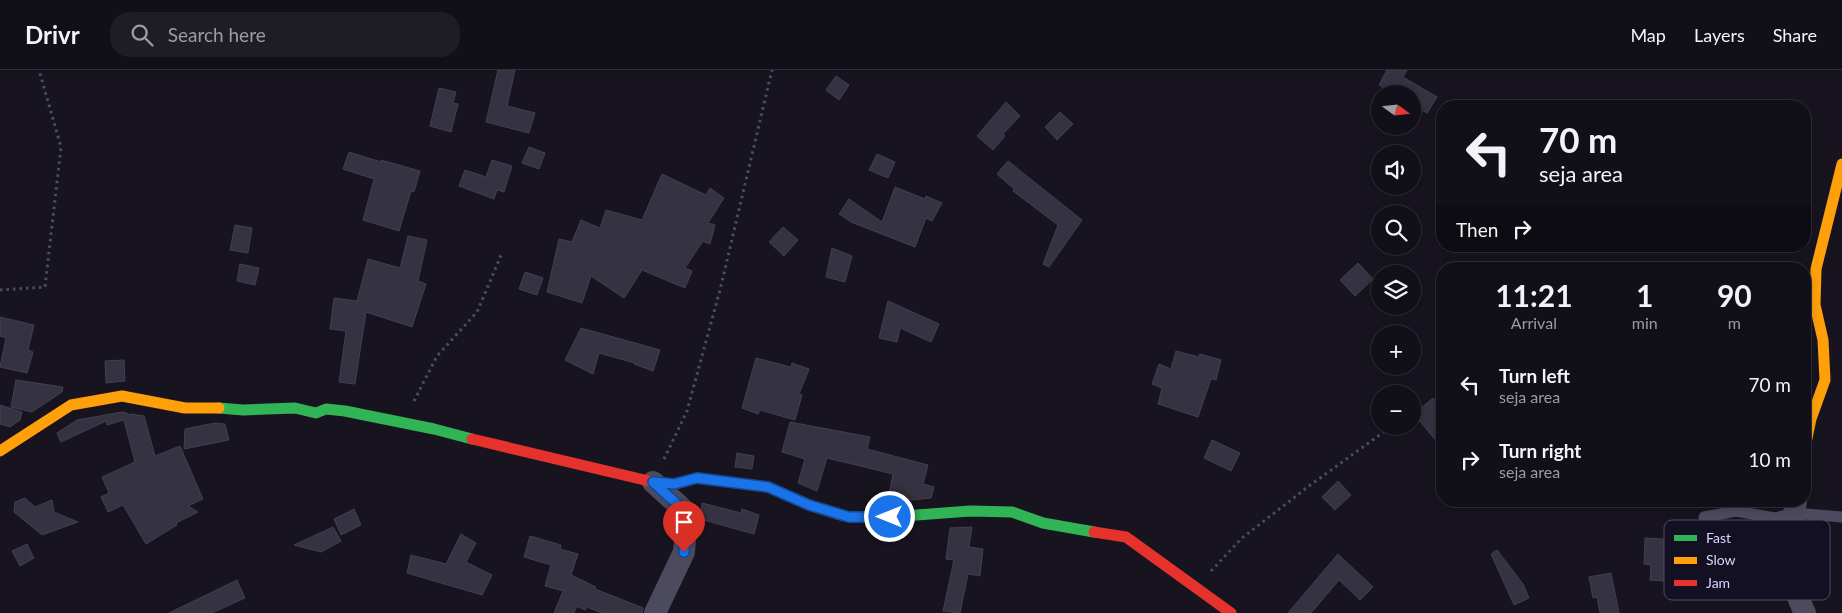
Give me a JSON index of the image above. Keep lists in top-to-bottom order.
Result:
{
  "legend": ["Fast", "Slow", "Jam"],
  "north": "right",
  "page": {
    "header": "Drivr",
    "search": "Search here",
    "nav": ["Map", "Layers", "Share"],
    "map_buttons": ["+", "−"],
    "turn": ["70 m", "seja area"],
    "then": "Then",
    "eta": [
      "11:21",
      "Arrival",
      "1",
      "min",
      "90",
      "m"
    ],
    "list": [
      {
        "name": "Turn left",
        "note": "seja area",
        "value": "70 m"
      },
      {
        "name": "Turn right",
        "note": "seja area",
        "value": "10 m"
      }
    ]
  }
}
